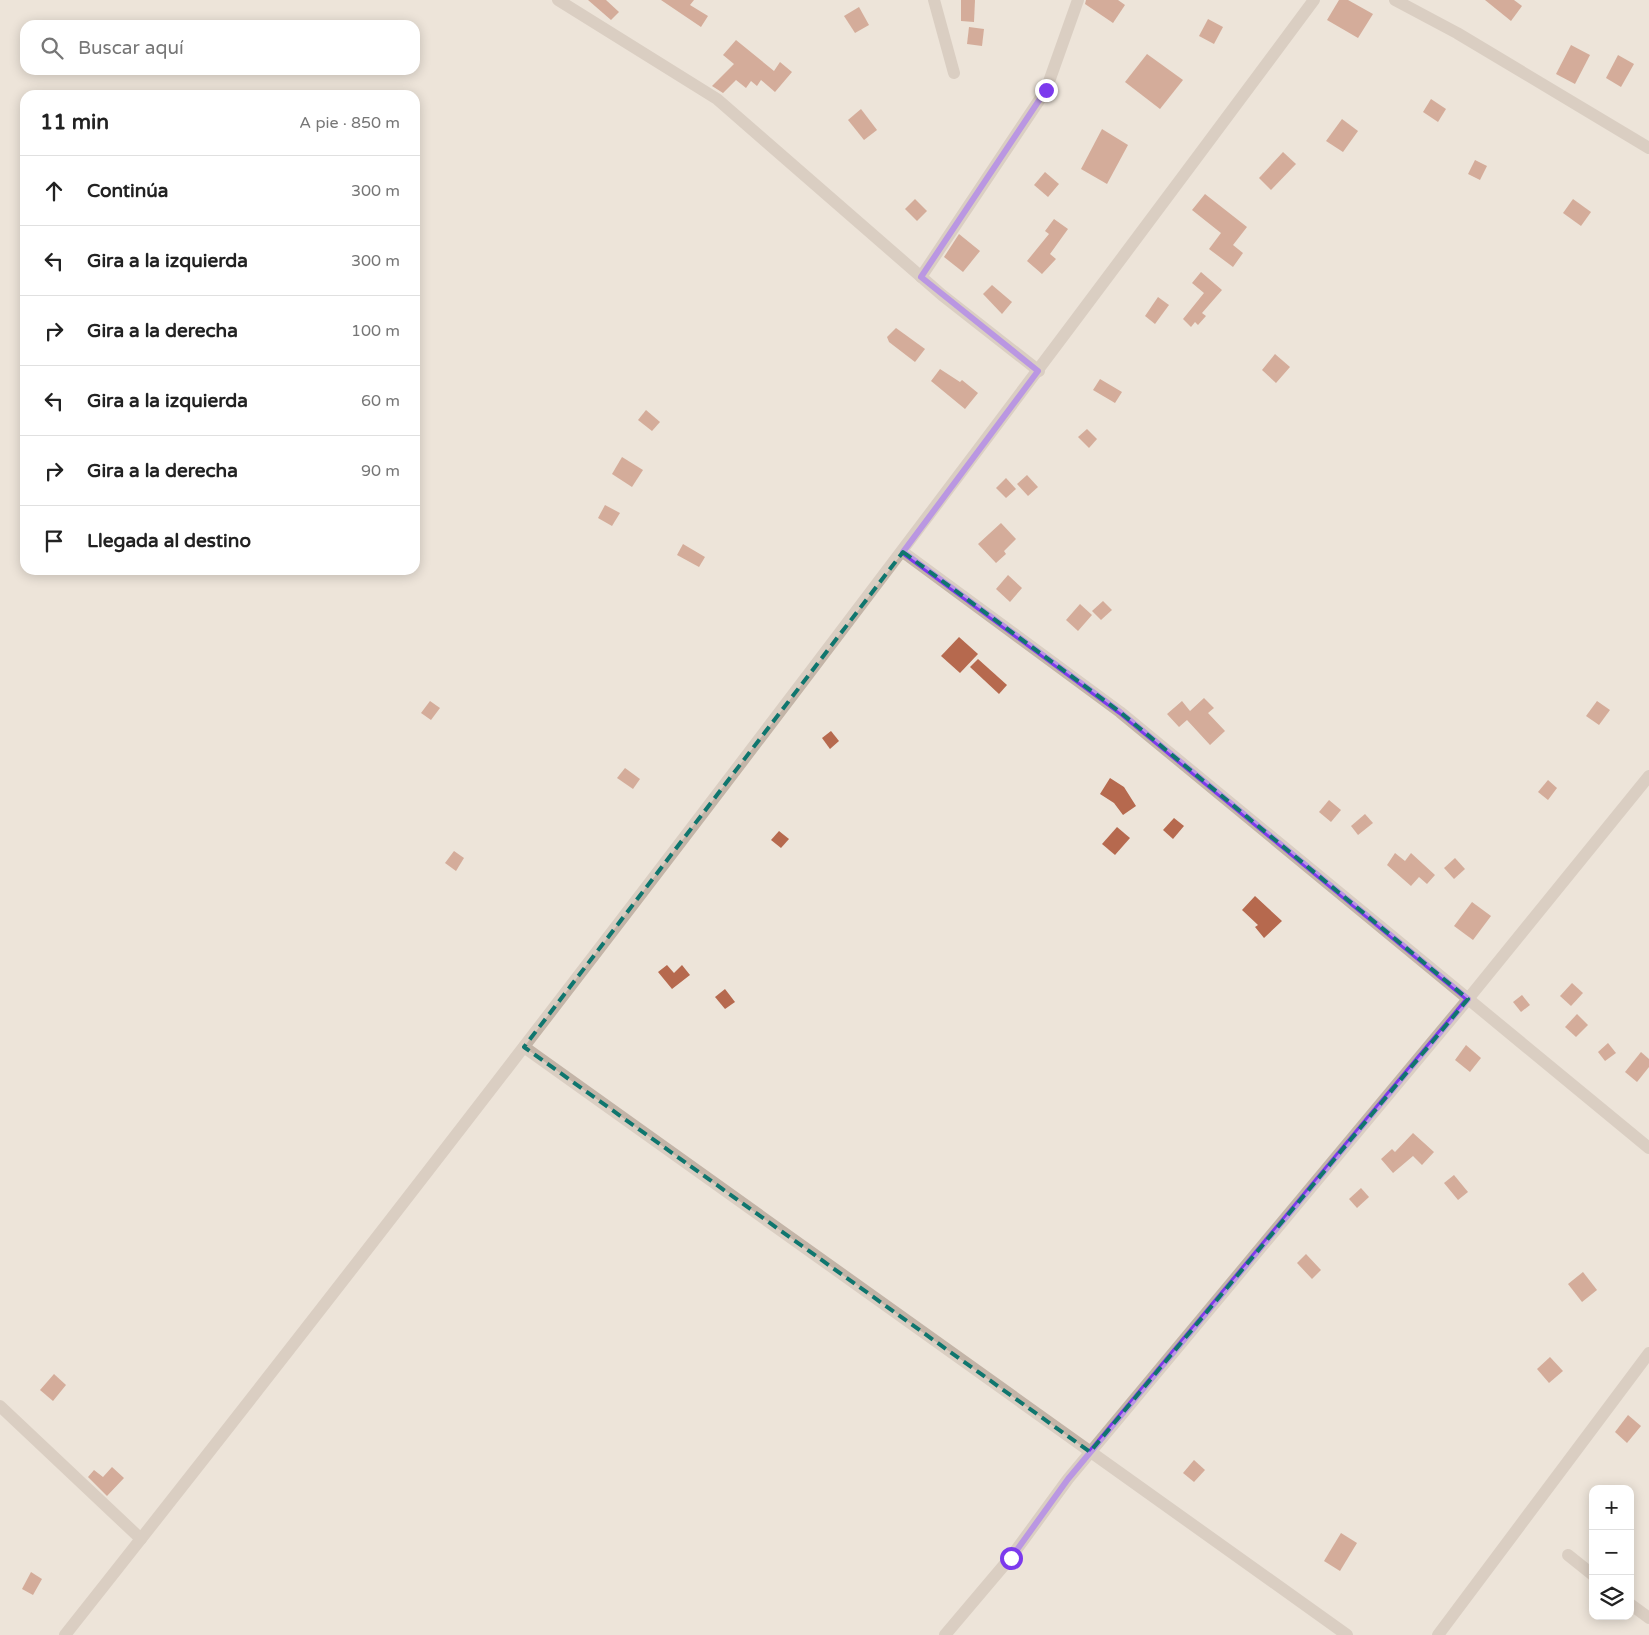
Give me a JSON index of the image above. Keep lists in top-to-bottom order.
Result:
{
  "page": {
    "search": "Buscar aquí",
    "heading": ["11 min", "A pie · 850 m"],
    "list": [
      ["Continúa", "300 m"],
      ["Gira a la izquierda", "300 m"],
      ["Gira a la derecha", "100 m"],
      ["Gira a la izquierda", "60 m"],
      ["Gira a la derecha", "90 m"],
      "Llegada al destino"
    ],
    "map_buttons": ["+", "−"]
  }
}
